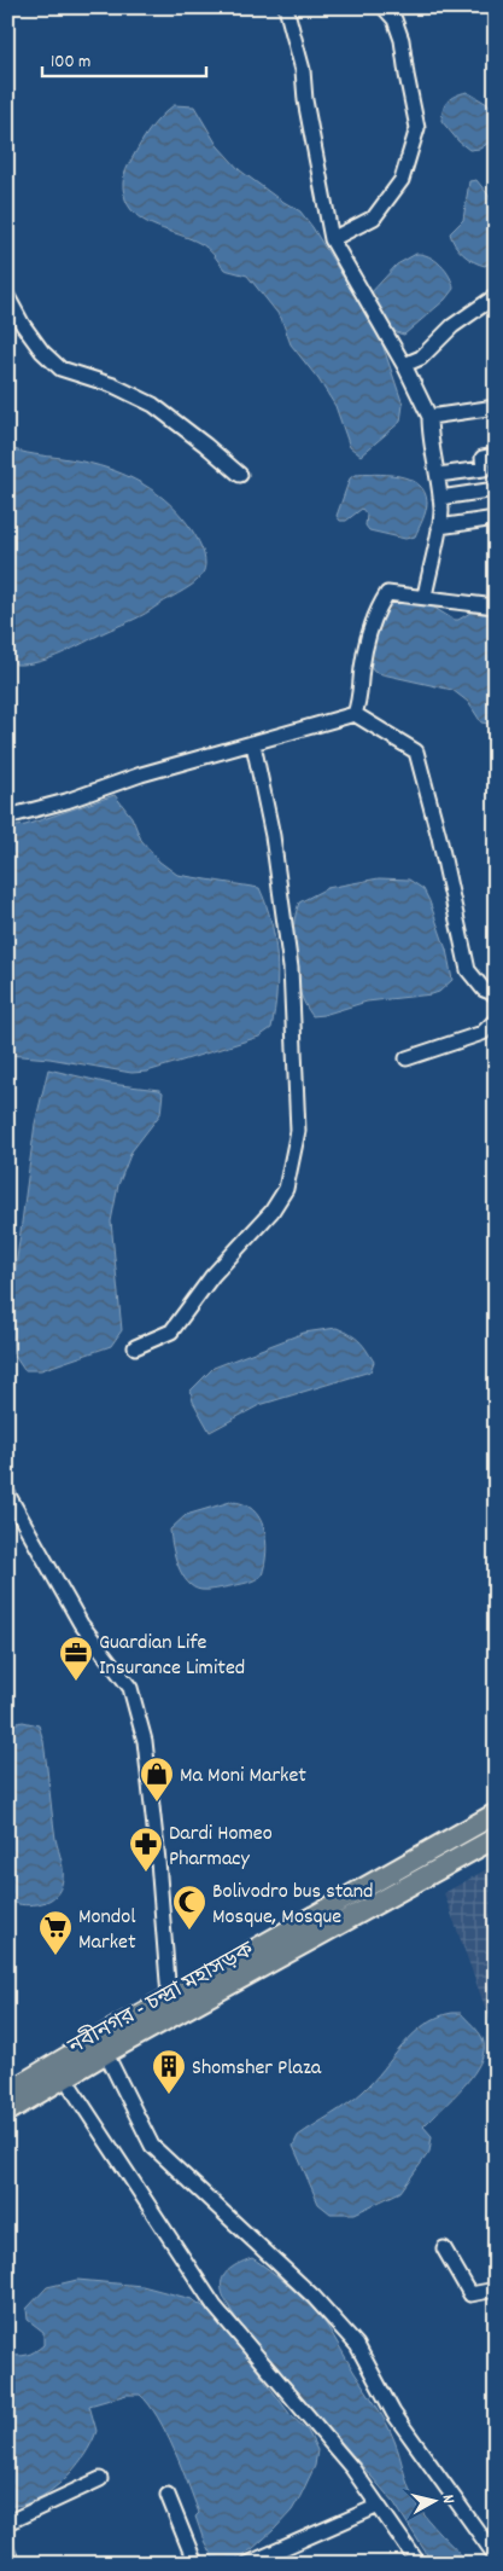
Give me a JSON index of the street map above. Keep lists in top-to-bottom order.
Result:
{
  "streets": {
    "highway": ["নবীনগর - চন্দ্রা মহাসড়ক"]
  },
  "places": {
    "office": ["Guardian Life Insurance Limited"],
    "shop": ["Ma Moni Market"],
    "pharmacy": ["Dardi Homeo Pharmacy"],
    "mosque": ["Bolivodro bus stand Mosque, Mosque"],
    "supermarket": ["Mondol Market"],
    "building": ["Shomsher Plaza"]
  },
  "scale_bar": "100 m",
  "north": "right"
}
